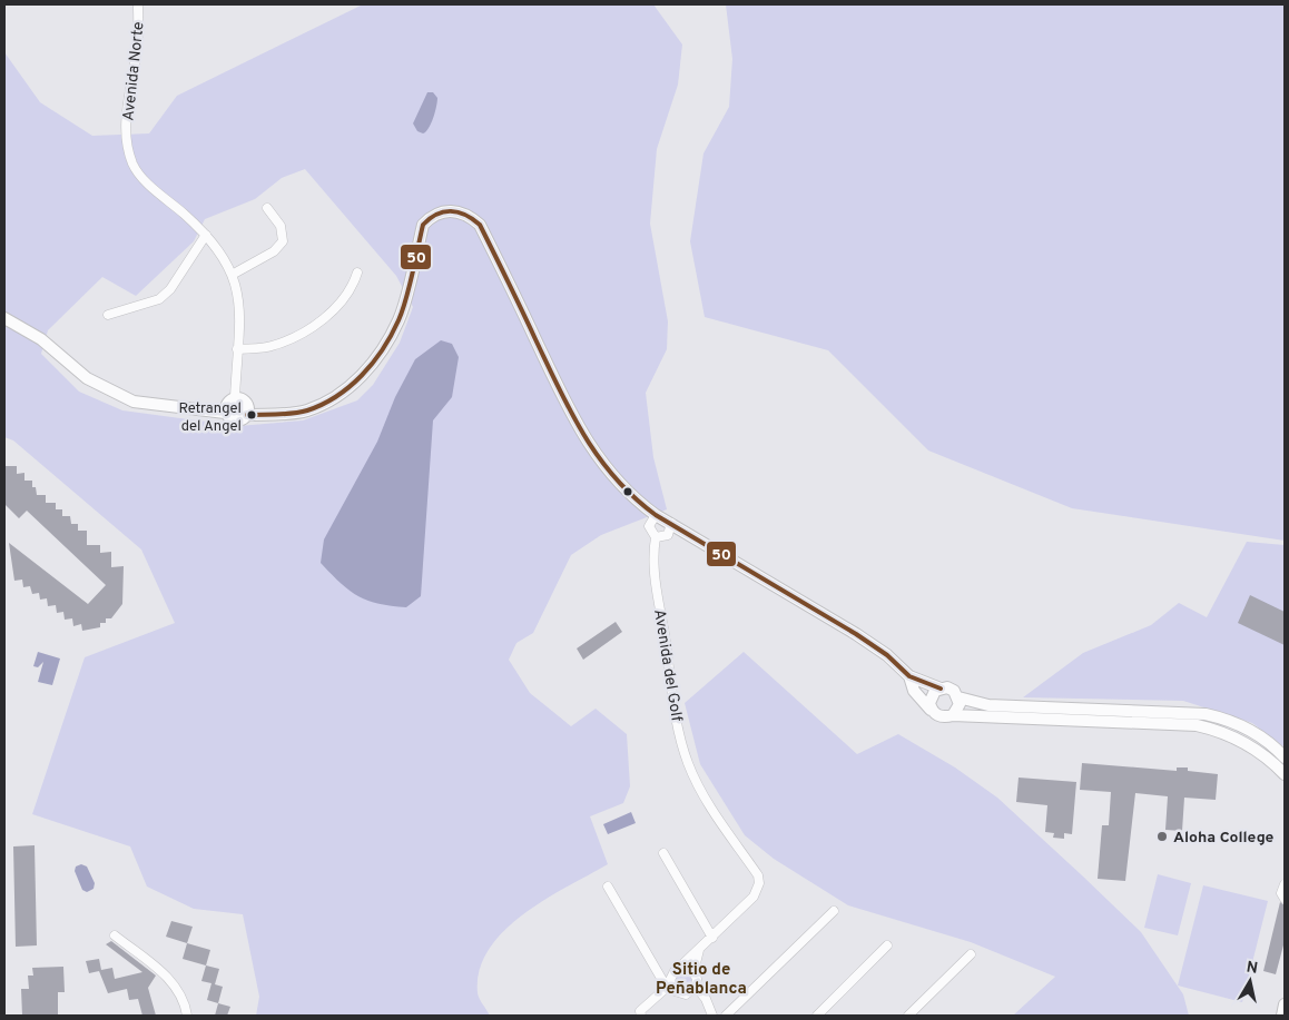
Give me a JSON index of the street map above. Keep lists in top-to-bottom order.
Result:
{
  "streets": {
    "street": ["Avenida Norte", "Avenida del Golf"]
  },
  "districts": ["Sitio de Peñablanca"],
  "places": ["Retrangel del Angel", "Aloha College"],
  "lines": ["transit line 50"],
  "north": "top"
}
